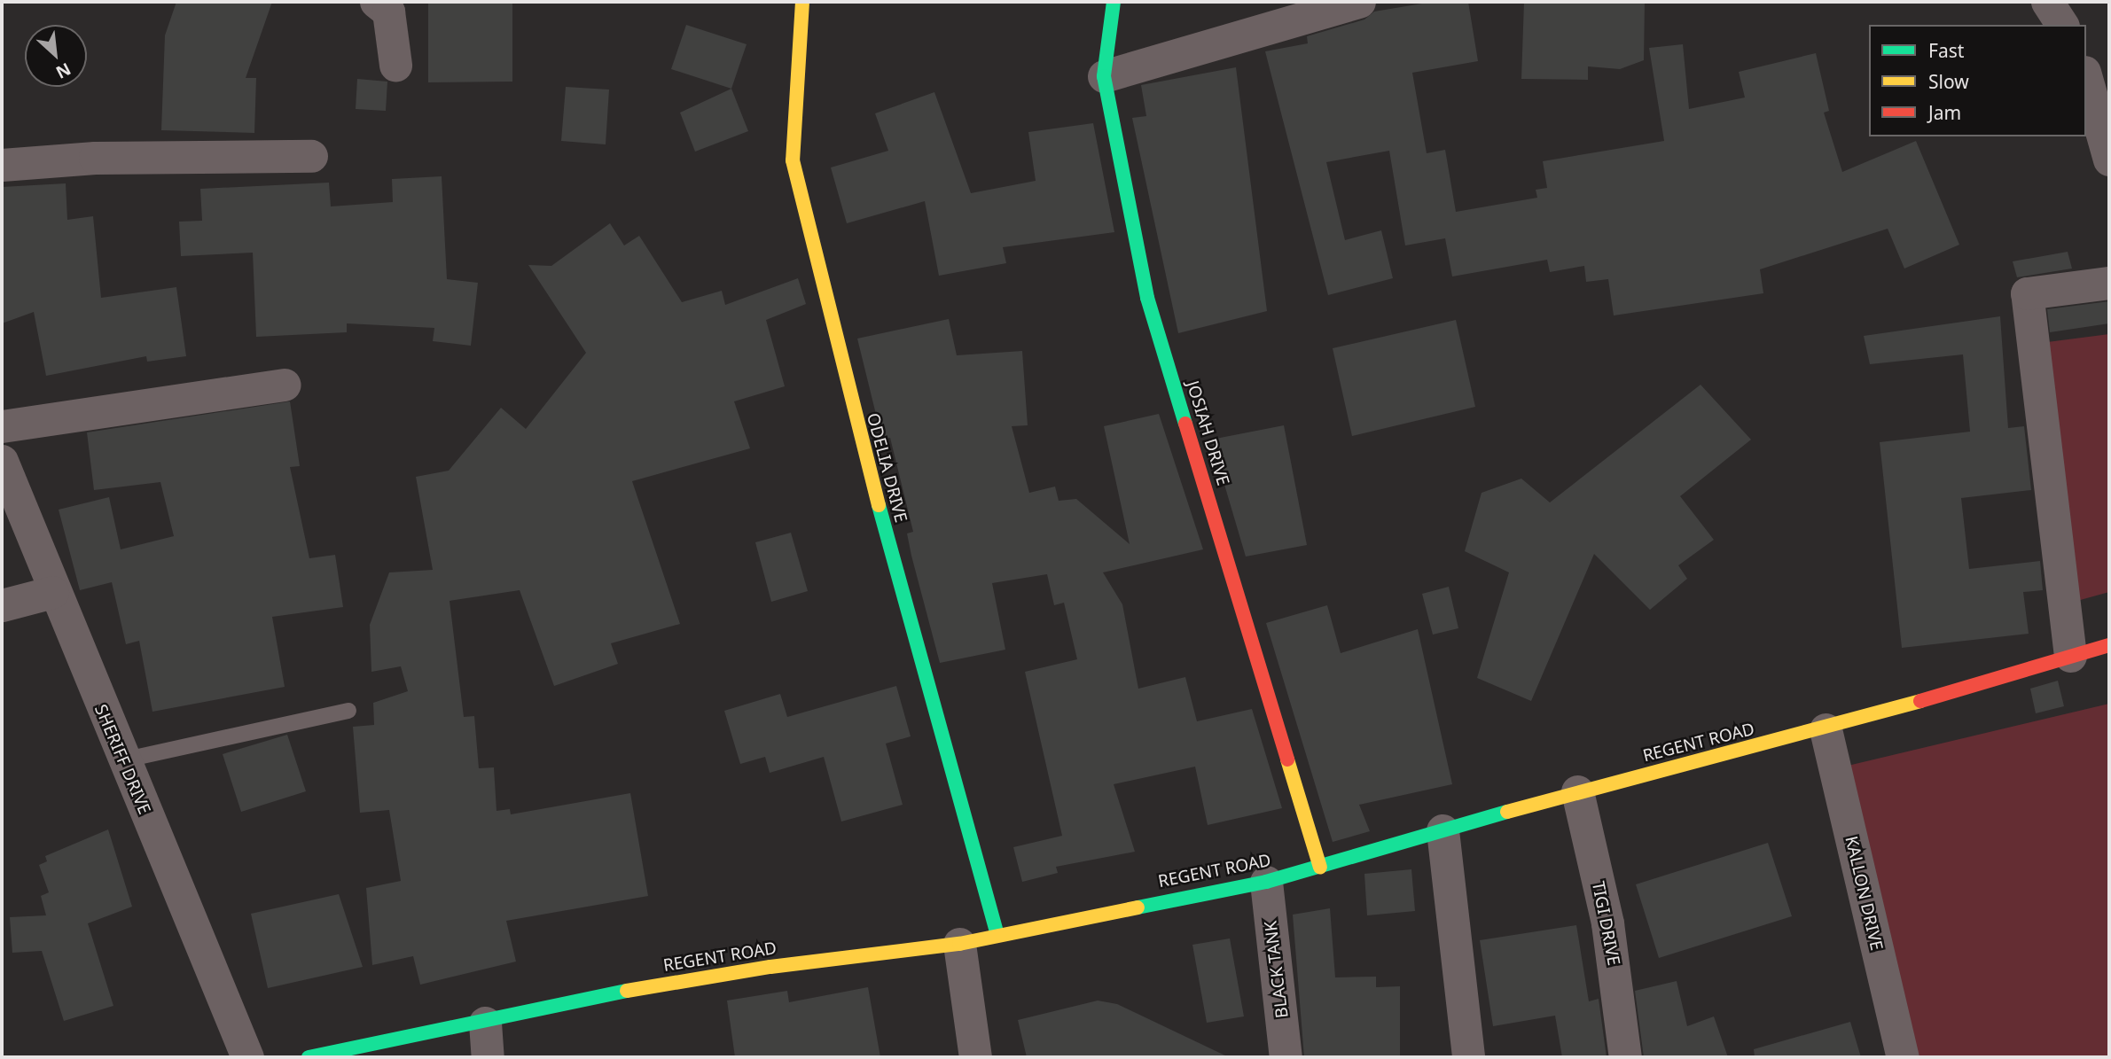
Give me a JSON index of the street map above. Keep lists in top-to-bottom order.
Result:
{
  "streets": {
    "street": [
      "JOSIAH DRIVE",
      "ODELIA DRIVE",
      "REGENT ROAD",
      "SHERIFF DRIVE",
      "KALLON DRIVE",
      "TIGI DRIVE",
      "BLACK TANK"
    ]
  },
  "crossings": [
    ["JOSIAH DRIVE", "REGENT ROAD"],
    ["ODELIA DRIVE", "REGENT ROAD"],
    ["REGENT ROAD", "KALLON DRIVE"],
    ["REGENT ROAD", "TIGI DRIVE"],
    ["REGENT ROAD", "BLACK TANK"]
  ],
  "legend": ["Fast", "Slow", "Jam"],
  "north": "bottom right"
}
